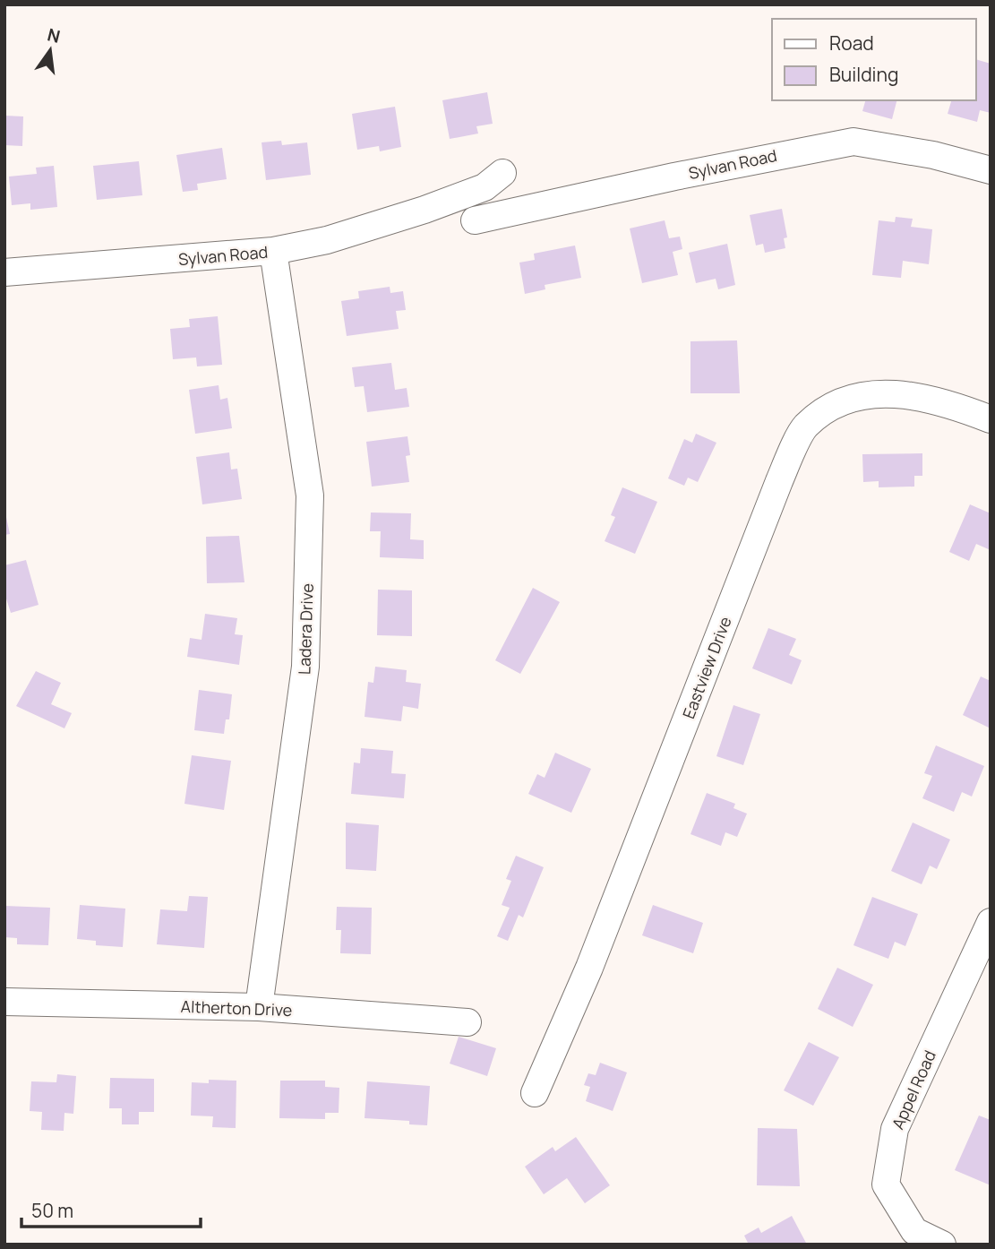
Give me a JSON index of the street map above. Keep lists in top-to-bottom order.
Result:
{
  "streets": {
    "street": [
      "Sylvan Road",
      "Ladera Drive",
      "Eastview Drive",
      "Altherton Drive",
      "Appel Road"
    ]
  },
  "crossings": [
    ["Sylvan Road", "Ladera Drive"],
    ["Ladera Drive", "Altherton Drive"]
  ],
  "legend": ["Road", "Building"],
  "scale_bar": "50 m",
  "north": "top"
}
